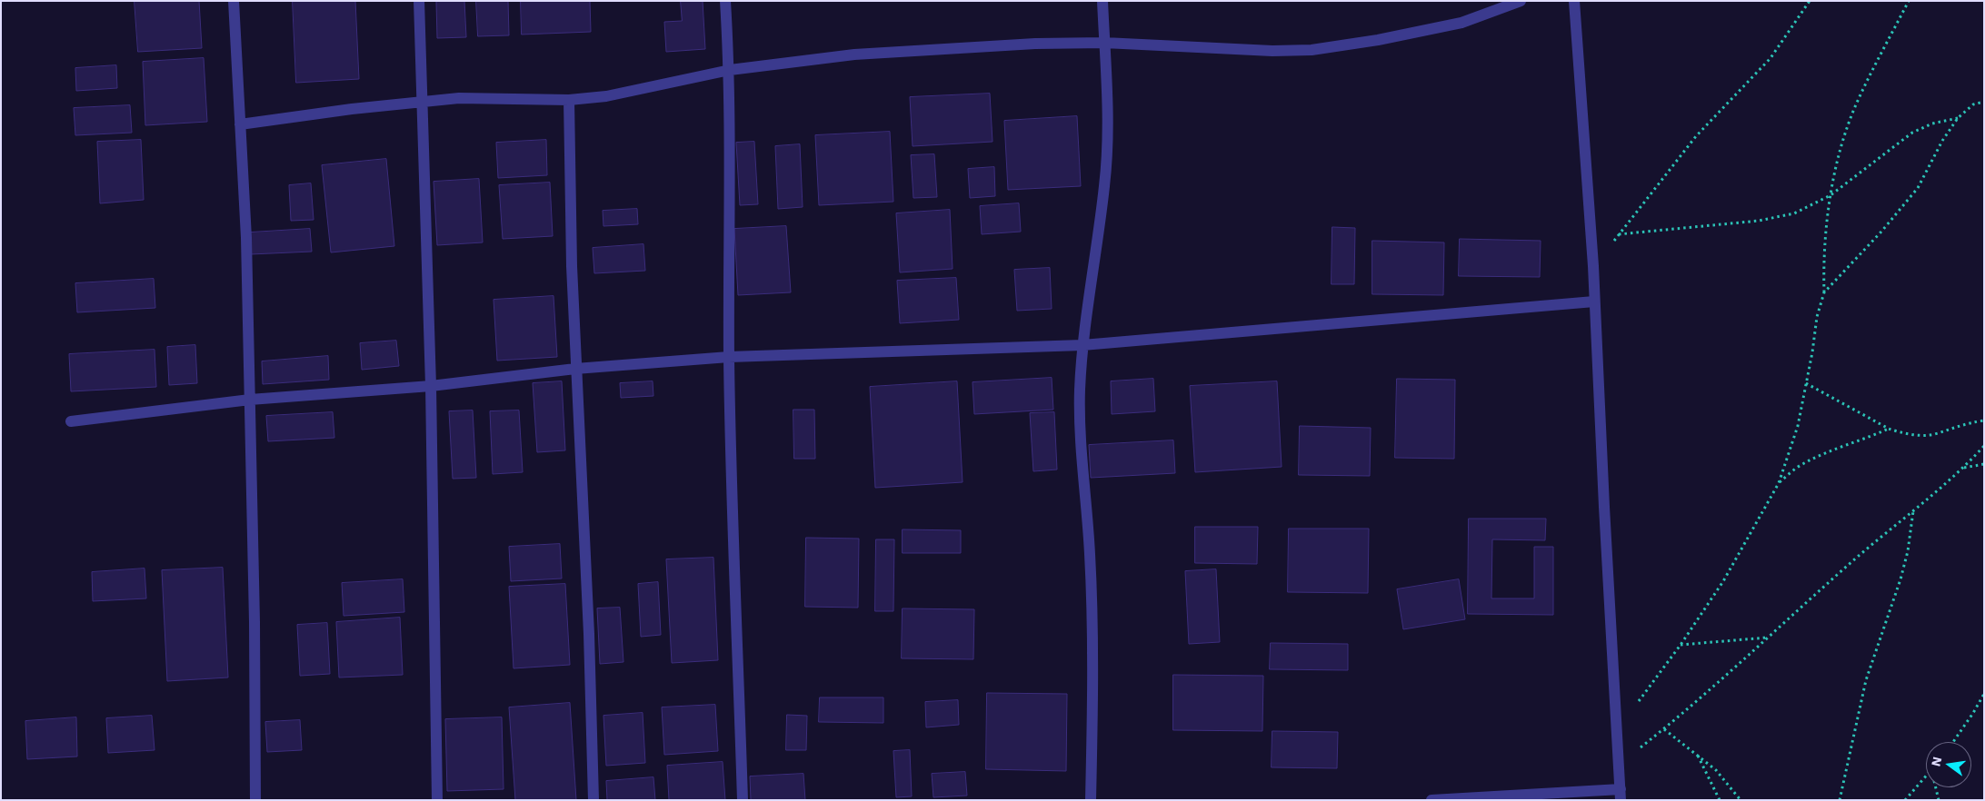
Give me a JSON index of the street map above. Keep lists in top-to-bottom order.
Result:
{
  "north": "left"
}
